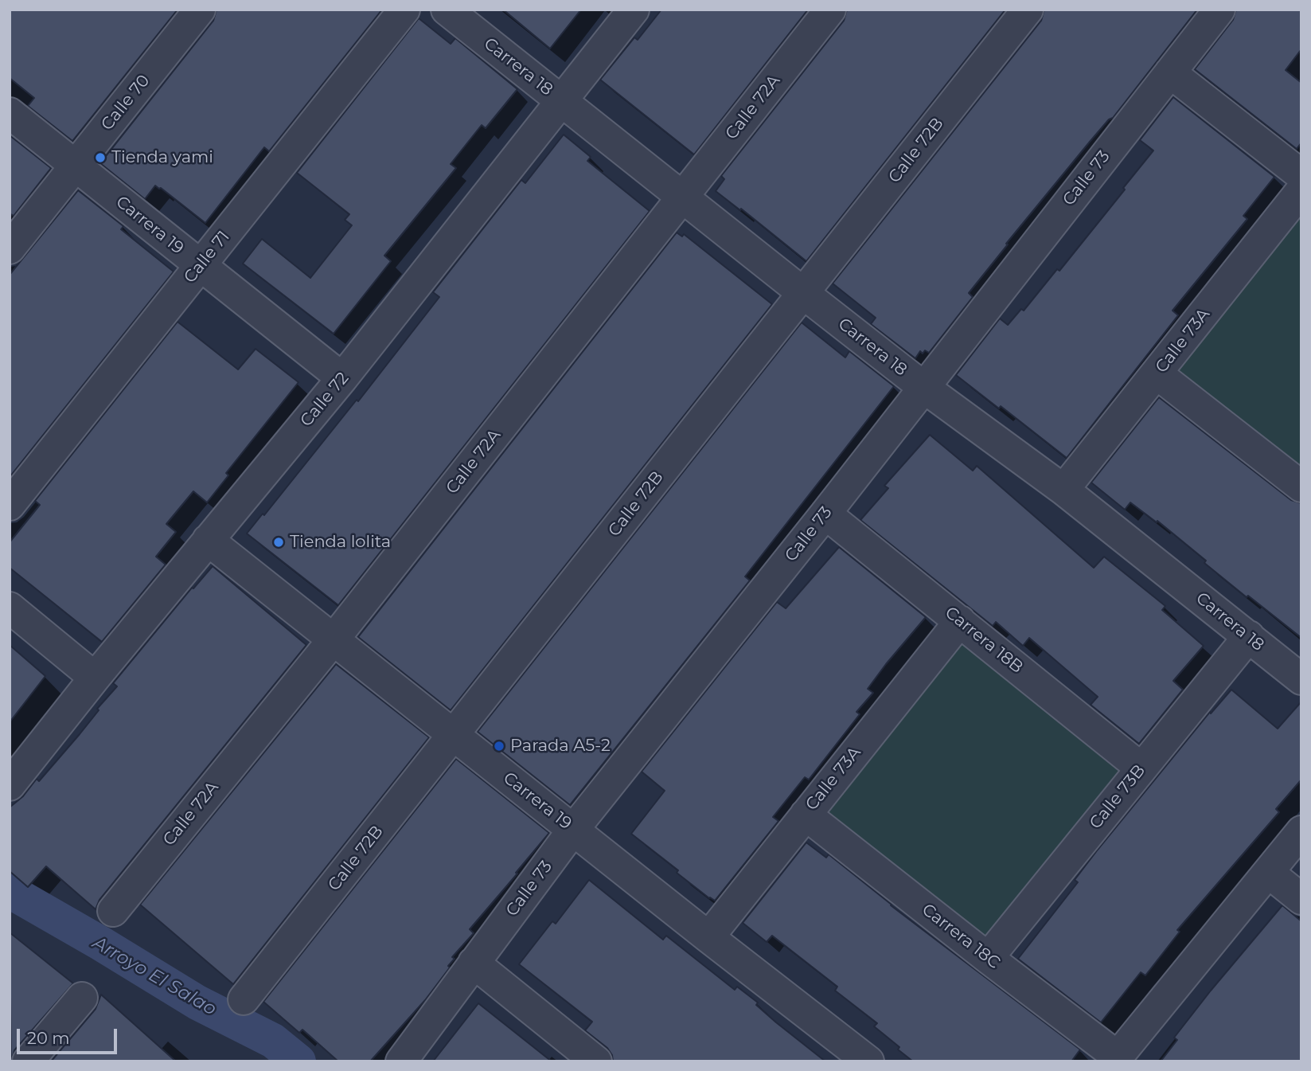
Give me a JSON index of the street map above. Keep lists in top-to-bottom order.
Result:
{
  "streets": {
    "street": [
      "Carrera 18",
      "Calle 70",
      "Calle 72A",
      "Calle 72B",
      "Calle 73",
      "Carrera 19",
      "Calle 71",
      "Calle 73A",
      "Calle 72",
      "Carrera 18B",
      "Calle 73B",
      "Carrera 18C"
    ]
  },
  "crossings": [
    ["Carrera 18", "Calle 72A"],
    ["Carrera 18", "Calle 72B"],
    ["Carrera 18", "Calle 73"],
    ["Carrera 18", "Calle 73A"],
    ["Carrera 18", "Calle 72"],
    ["Carrera 18", "Calle 73B"],
    ["Calle 70", "Carrera 19"],
    ["Calle 72A", "Carrera 19"],
    ["Calle 72B", "Carrera 19"],
    ["Calle 73", "Carrera 19"],
    ["Calle 73", "Carrera 18B"],
    ["Carrera 19", "Calle 71"],
    ["Carrera 19", "Calle 73A"],
    ["Carrera 19", "Calle 72"],
    ["Calle 73A", "Carrera 18B"],
    ["Calle 73A", "Carrera 18C"],
    ["Carrera 18B", "Calle 73B"],
    ["Calle 73B", "Carrera 18C"]
  ],
  "water": ["Arroyo El Salao"],
  "places": ["Tienda yami", "Tienda lolita", "Parada A5-2"],
  "scale_bar": "20 m"
}
